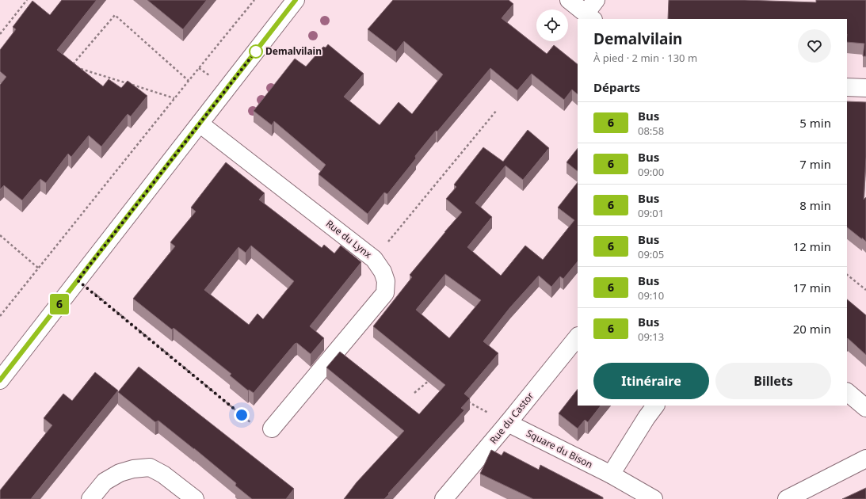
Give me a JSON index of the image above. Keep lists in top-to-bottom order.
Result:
{
  "streets": {
    "street": ["Rue du Lynx", "Rue du Castor", "Square du Bison"]
  },
  "crossings": [
    ["Rue du Castor", "Square du Bison"]
  ],
  "places": ["Demalvilain"],
  "lines": ["bus line 6"],
  "page": {
    "on_map": "6",
    "heading": [
      ["Demalvilain", "À pied · 2 min · 130 m"],
      "Départs"
    ],
    "list": [
      {
        "mark": "6",
        "name": "Bus",
        "note": "08:58",
        "value": "5 min"
      },
      {
        "mark": "6",
        "name": "Bus",
        "note": "09:00",
        "value": "7 min"
      },
      {
        "mark": "6",
        "name": "Bus",
        "note": "09:01",
        "value": "8 min"
      },
      {
        "mark": "6",
        "name": "Bus",
        "note": "09:05",
        "value": "12 min"
      },
      {
        "mark": "6",
        "name": "Bus",
        "note": "09:10",
        "value": "17 min"
      },
      {
        "mark": "6",
        "name": "Bus",
        "note": "09:13",
        "value": "20 min"
      }
    ],
    "buttons": ["Itinéraire", "Billets"]
  }
}
